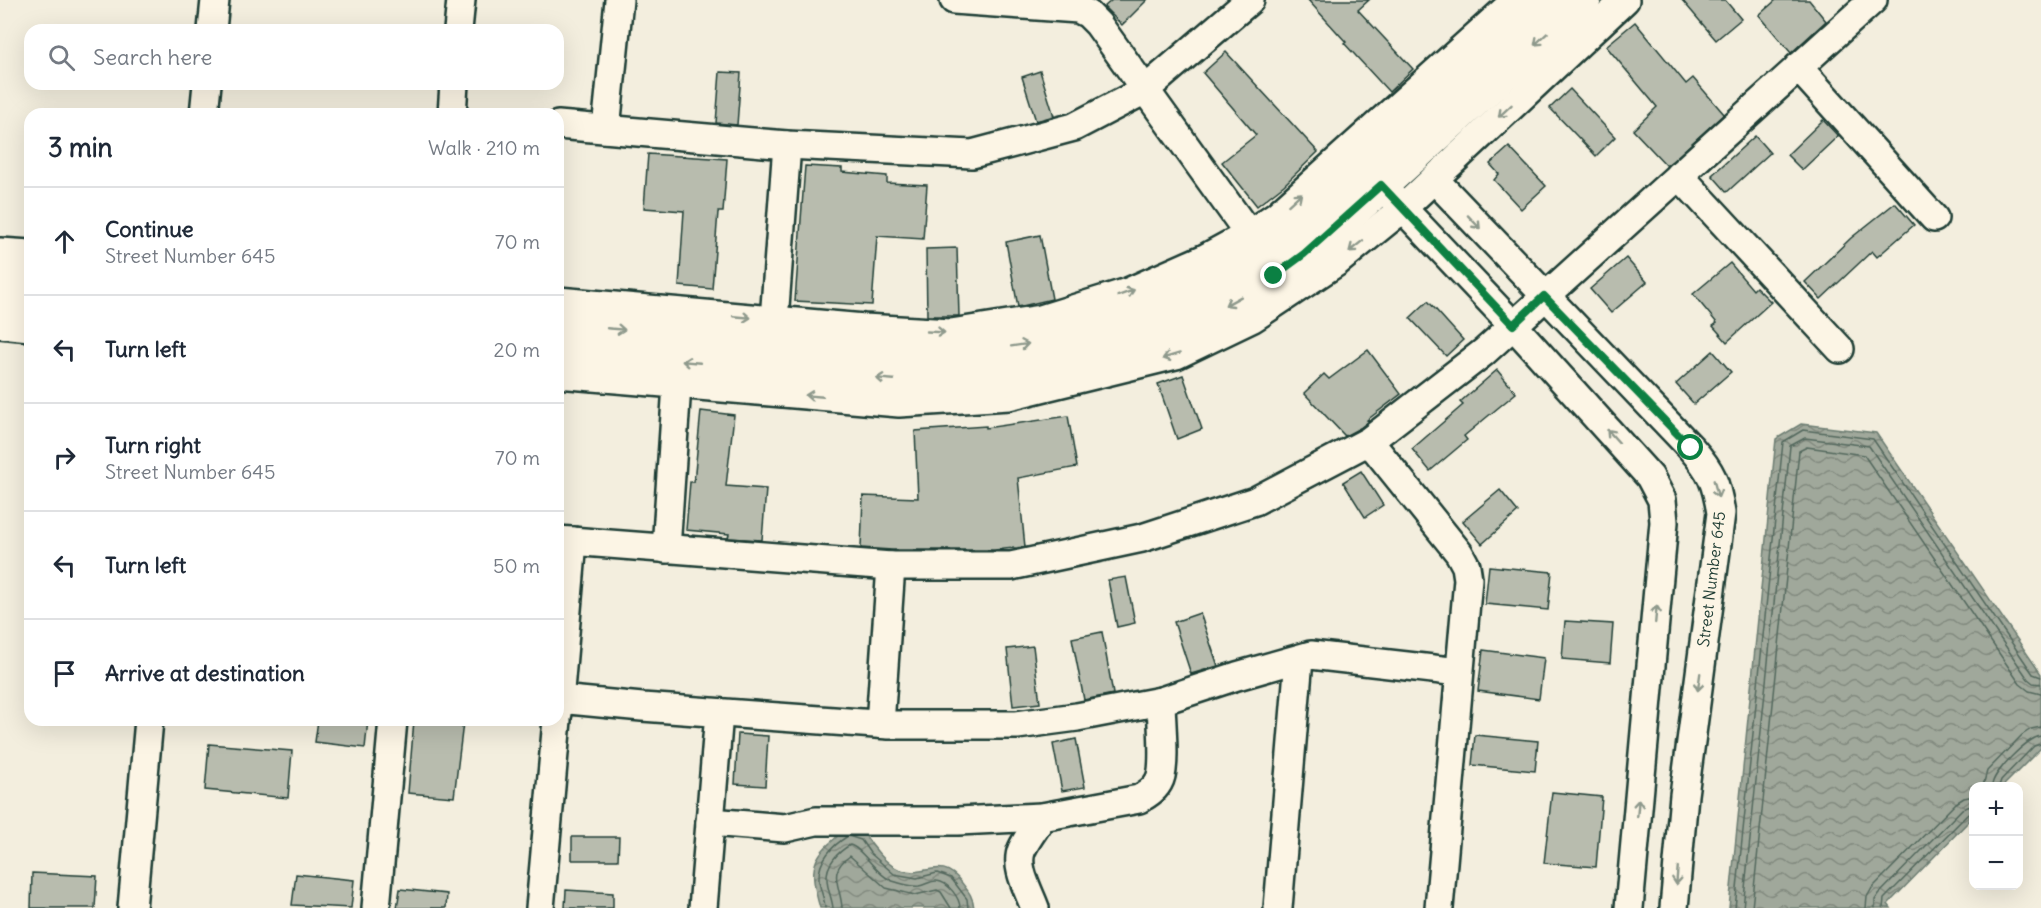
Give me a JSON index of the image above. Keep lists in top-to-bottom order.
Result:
{
  "streets": {
    "street": ["Street Number 645"]
  },
  "page": {
    "search": "Search here",
    "heading": ["3 min", "Walk · 210 m"],
    "list": [
      ["Continue", "Street Number 645", "70 m"],
      ["Turn left", "20 m"],
      ["Turn right", "Street Number 645", "70 m"],
      ["Turn left", "50 m"],
      "Arrive at destination"
    ],
    "map_buttons": ["+", "−"]
  }
}
